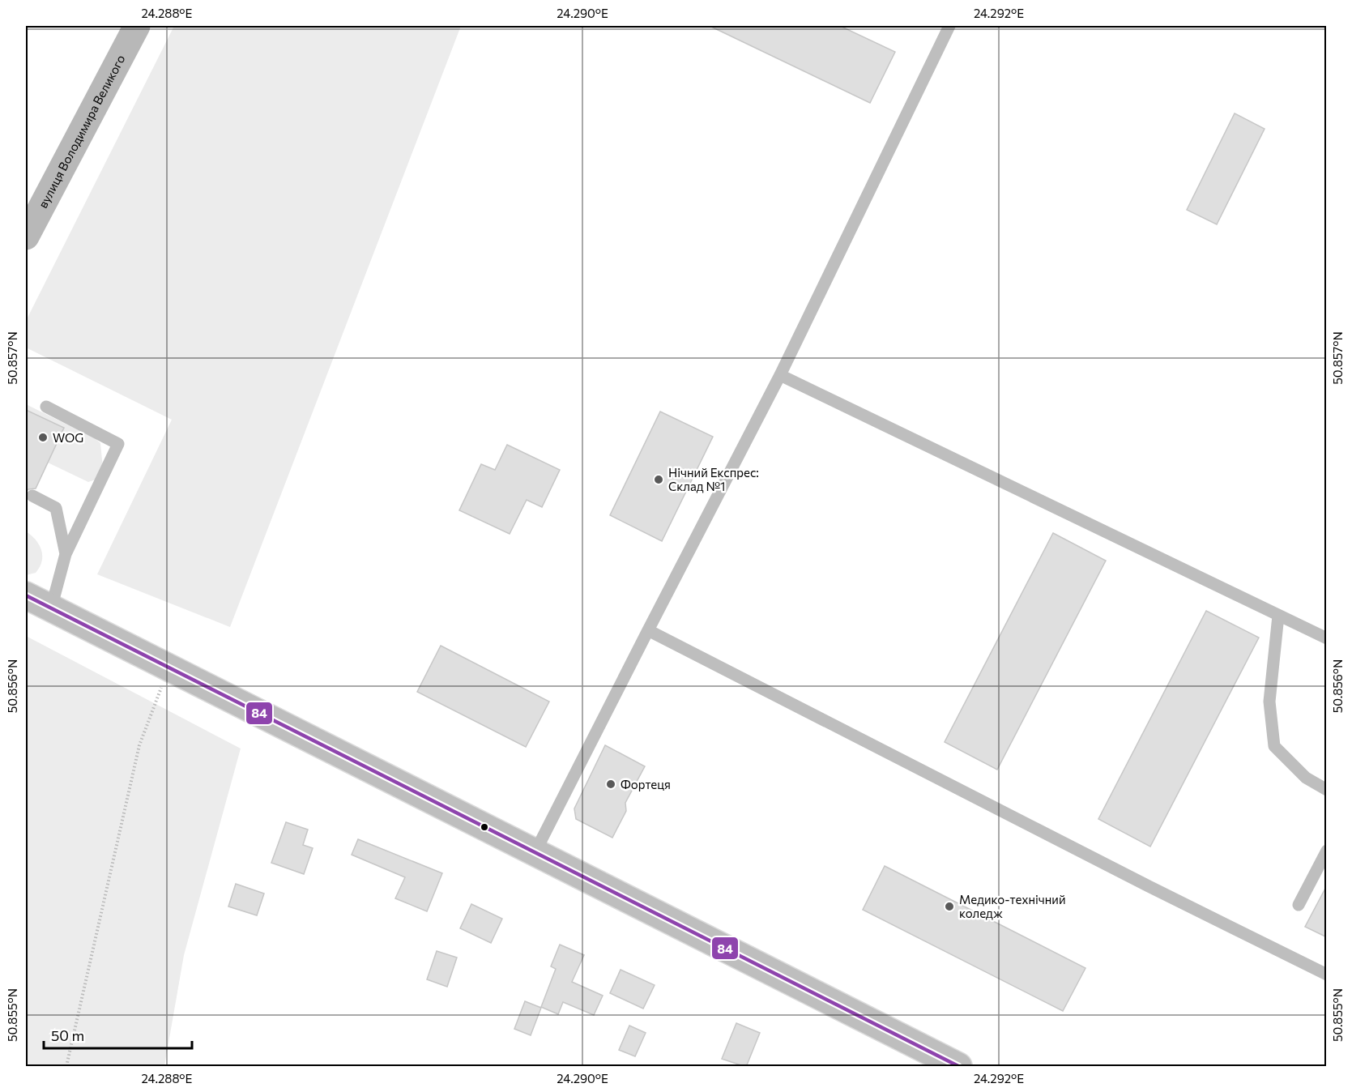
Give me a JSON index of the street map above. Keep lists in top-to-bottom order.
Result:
{
  "streets": {
    "street": ["вулиця Володимира Великого"]
  },
  "places": [
    "WOG",
    "Нічний Експрес: Склад №1",
    "Фортеця",
    "Медико-технічний коледж"
  ],
  "lines": ["transit line 84"],
  "scale_bar": "50 m",
  "coordinates": [
    "24.288°E",
    "24.290°E",
    "24.292°E",
    "50.857°N",
    "50.856°N",
    "50.855°N"
  ]
}
